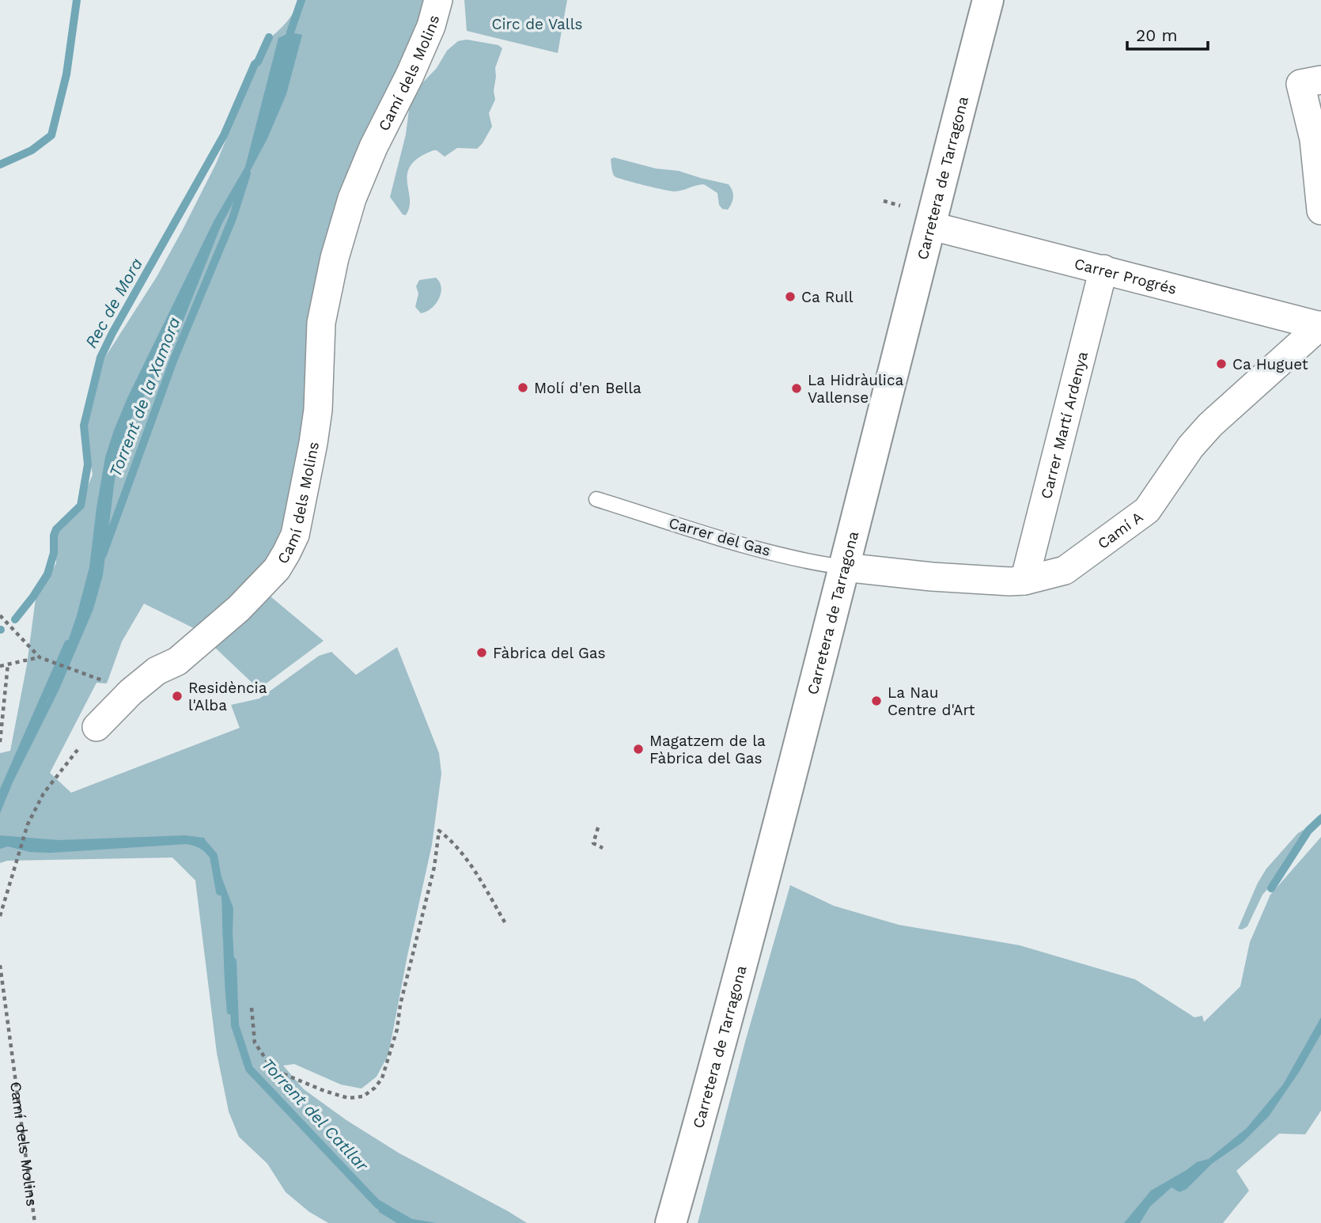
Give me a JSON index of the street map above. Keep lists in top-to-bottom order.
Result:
{
  "streets": {
    "main road": ["Carretera de Tarragona"],
    "street": [
      "Camí dels Molins",
      "Carrer Progrés",
      "Carrer Martí Ardenya",
      "Camí A"
    ],
    "lane": ["Carrer del Gas"]
  },
  "crossings": [
    ["Carretera de Tarragona", "Carrer Progrés"],
    ["Carretera de Tarragona", "Camí A"],
    ["Carretera de Tarragona", "Carrer del Gas"],
    ["Carrer Progrés", "Carrer Martí Ardenya"],
    ["Carrer Progrés", "Camí A"],
    ["Carrer Martí Ardenya", "Camí A"],
    ["Camí A", "Carrer del Gas"]
  ],
  "water": ["Rec de Mora", "Torrent de la Xamora", "Torrent del Catllar"],
  "parks": ["Circ de Valls"],
  "places": [
    "Ca Rull",
    "Ca Huguet",
    "Molí d'en Bella",
    "La Hidràulica Vallense",
    "Fàbrica del Gas",
    "Residència l'Alba",
    "La Nau Centre d'Art",
    "Magatzem de la Fàbrica del Gas"
  ],
  "scale_bar": "20 m"
}
